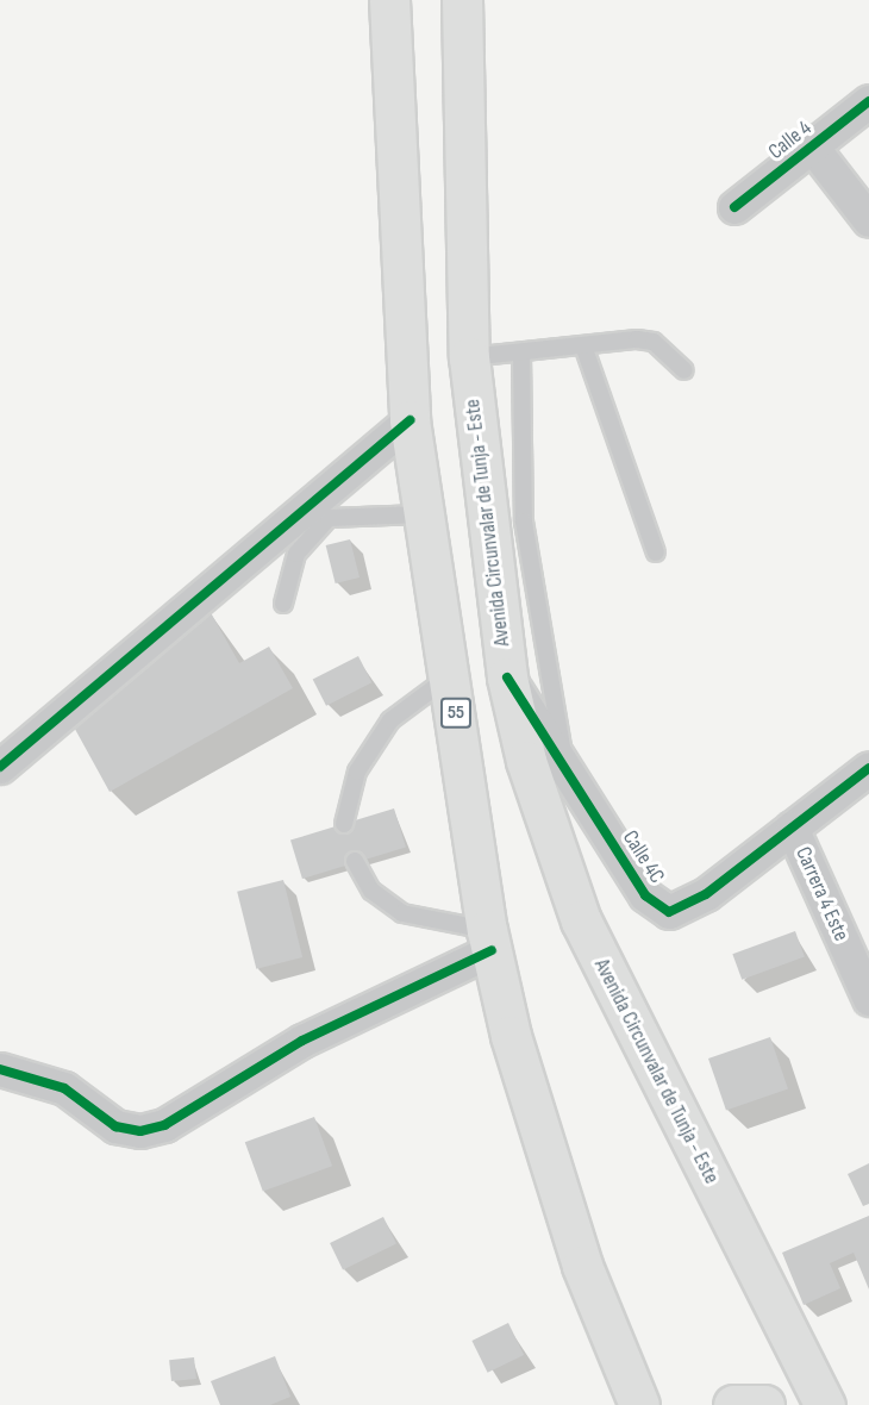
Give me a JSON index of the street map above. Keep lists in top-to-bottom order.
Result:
{
  "streets": {
    "highway": ["Avenida Circunvalar de Tunja - Este", "55"],
    "street": ["Calle 4", "Calle 4C", "Carrera 4 Este"]
  },
  "crossings": [
    ["Avenida Circunvalar de Tunja - Este", "Calle 4C"],
    ["Calle 4C", "Carrera 4 Este"]
  ]
}
